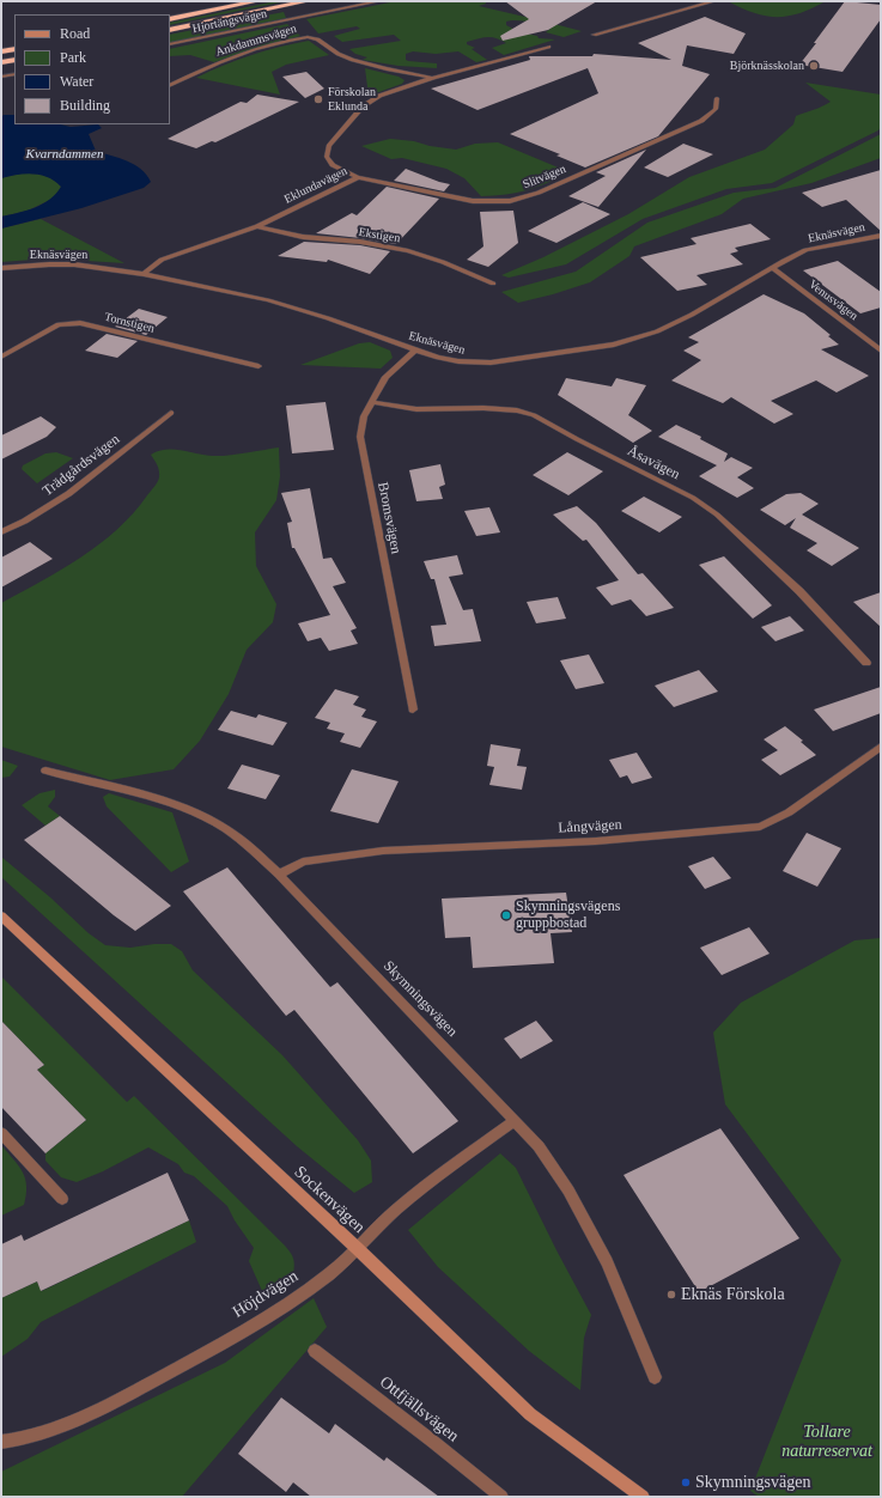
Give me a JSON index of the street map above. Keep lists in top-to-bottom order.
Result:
{
  "streets": {
    "street": [
      "Hjortängsvägen",
      "Ankdammsvägen",
      "Slitvägen",
      "Eklundavägen",
      "Eknäsvägen",
      "Ekstigen",
      "Venusvägen",
      "Tornstigen",
      "Åsavägen",
      "Trädgårdsvägen",
      "Bromsvägen",
      "Långvägen",
      "Skymningsvägen",
      "Sockenvägen",
      "Höjdvägen",
      "Ottfjällsvägen"
    ]
  },
  "crossings": [
    ["Ankdammsvägen", "Eklundavägen"],
    ["Slitvägen", "Eklundavägen"],
    ["Eklundavägen", "Eknäsvägen"],
    ["Eklundavägen", "Ekstigen"],
    ["Eknäsvägen", "Venusvägen"],
    ["Eknäsvägen", "Bromsvägen"],
    ["Åsavägen", "Bromsvägen"],
    ["Långvägen", "Skymningsvägen"],
    ["Skymningsvägen", "Höjdvägen"],
    ["Sockenvägen", "Höjdvägen"]
  ],
  "water": ["Kvarndammen"],
  "parks": ["Tollare naturreservat"],
  "places": [
    "Björknässkolan",
    "Förskolan Eklunda",
    "Skymningsvägens gruppbostad",
    "Eknäs Förskola",
    "Skymningsvägen"
  ],
  "legend": [
    "Road",
    "Park",
    "Water",
    "Building"
  ]
}
